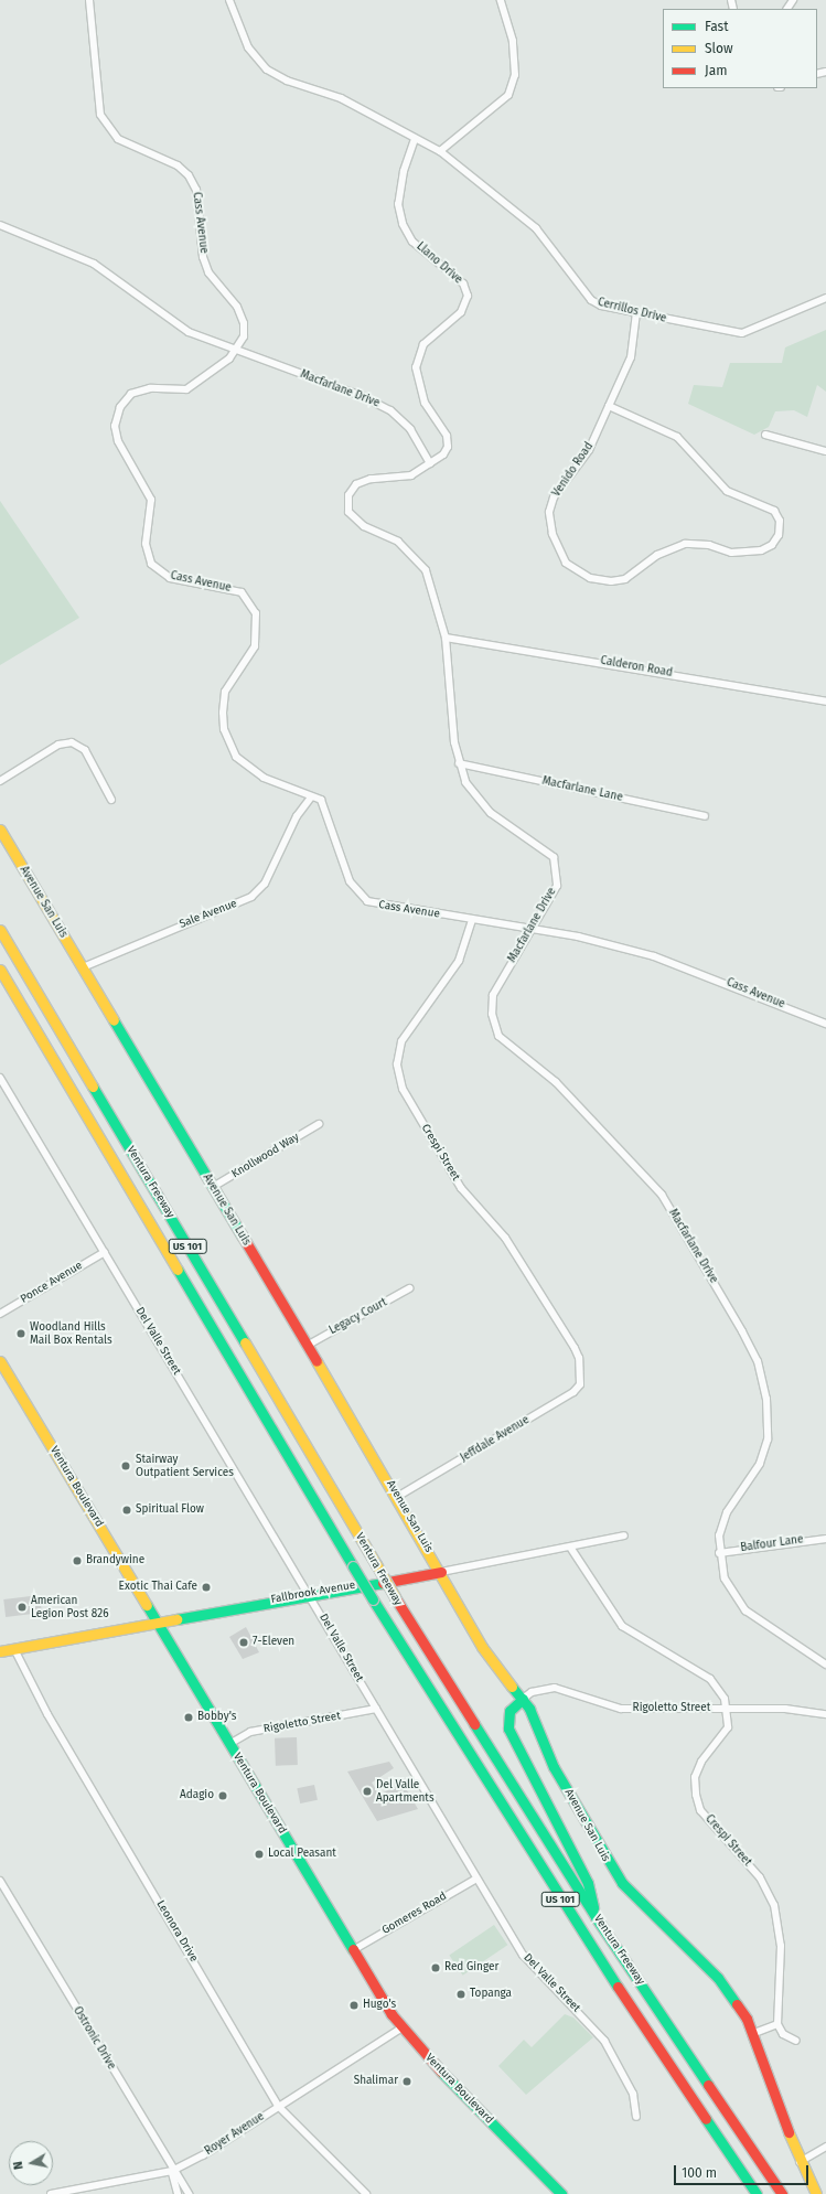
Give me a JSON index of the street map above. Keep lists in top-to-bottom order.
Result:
{
  "streets": {
    "main road": [
      "Avenue San Luis",
      "Ventura Freeway",
      "US 101",
      "Ventura Boulevard",
      "Fallbrook Avenue"
    ],
    "street": [
      "Cass Avenue",
      "Llano Drive",
      "Cerrillos Drive",
      "Macfarlane Drive",
      "Venido Road",
      "Calderon Road",
      "Macfarlane Lane",
      "Sale Avenue",
      "Crespi Street",
      "Knollwood Way",
      "Ponce Avenue",
      "Legacy Court",
      "Del Valle Street",
      "Jeffdale Avenue",
      "Balfour Lane",
      "Rigoletto Street",
      "Gomeres Road",
      "Leonora Drive",
      "Ostronic Drive",
      "Royer Avenue"
    ]
  },
  "crossings": [
    ["Cass Avenue", "Macfarlane Drive"],
    ["Cass Avenue", "Sale Avenue"],
    ["Cass Avenue", "Crespi Street"],
    ["Llano Drive", "Macfarlane Drive"],
    ["Cerrillos Drive", "Venido Road"],
    ["Macfarlane Drive", "Calderon Road"],
    ["Macfarlane Drive", "Macfarlane Lane"],
    ["Macfarlane Drive", "Balfour Lane"],
    ["Avenue San Luis", "Sale Avenue"],
    ["Avenue San Luis", "Knollwood Way"],
    ["Avenue San Luis", "Legacy Court"],
    ["Avenue San Luis", "Jeffdale Avenue"],
    ["Avenue San Luis", "Fallbrook Avenue"],
    ["Avenue San Luis", "Rigoletto Street"],
    ["Crespi Street", "Jeffdale Avenue"],
    ["Crespi Street", "Rigoletto Street"],
    ["Ponce Avenue", "Del Valle Street"],
    ["Del Valle Street", "Fallbrook Avenue"],
    ["Del Valle Street", "Rigoletto Street"],
    ["Del Valle Street", "Gomeres Road"],
    ["Ventura Boulevard", "Fallbrook Avenue"],
    ["Ventura Boulevard", "Rigoletto Street"],
    ["Ventura Boulevard", "Gomeres Road"],
    ["Ventura Boulevard", "Royer Avenue"],
    ["Fallbrook Avenue", "Leonora Drive"],
    ["Leonora Drive", "Royer Avenue"],
    ["Ostronic Drive", "Royer Avenue"]
  ],
  "places": [
    "Woodland Hills Mail Box Rentals",
    "Stairway Outpatient Services",
    "Spiritual Flow",
    "Brandywine",
    "Exotic Thai Cafe",
    "American Legion Post 826",
    "7-Eleven",
    "Bobby's",
    "Del Valle Apartments",
    "Adagio",
    "Local Peasant",
    "Red Ginger",
    "Topanga",
    "Hugo's",
    "Shalimar"
  ],
  "legend": ["Fast", "Slow", "Jam"],
  "scale_bar": "100 m",
  "north": "left"
}
